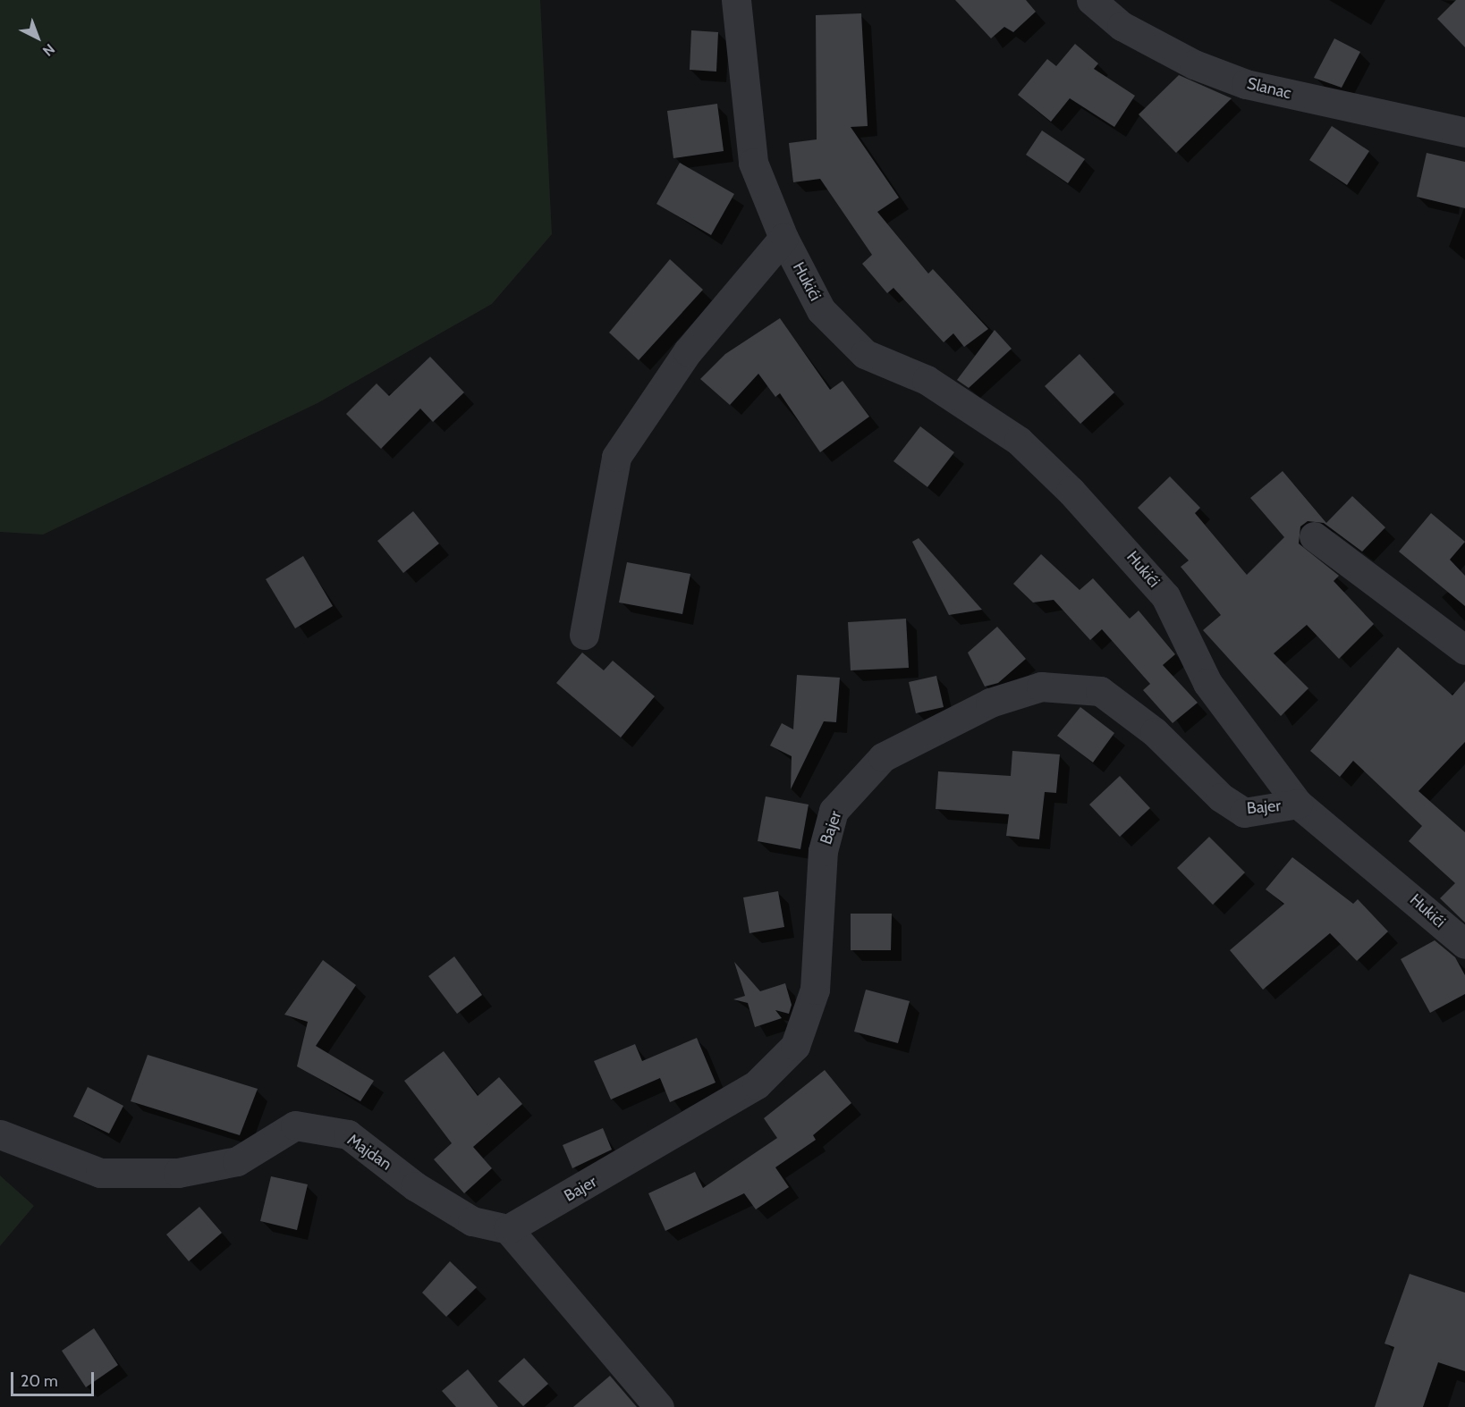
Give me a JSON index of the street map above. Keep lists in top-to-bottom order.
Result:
{
  "streets": {
    "street": [
      "Slanac",
      "Hukići",
      "Bajer",
      "Majdan"
    ]
  },
  "crossings": [
    ["Hukići", "Bajer"],
    ["Bajer", "Majdan"]
  ],
  "scale_bar": "20 m",
  "north": "bottom right"
}
